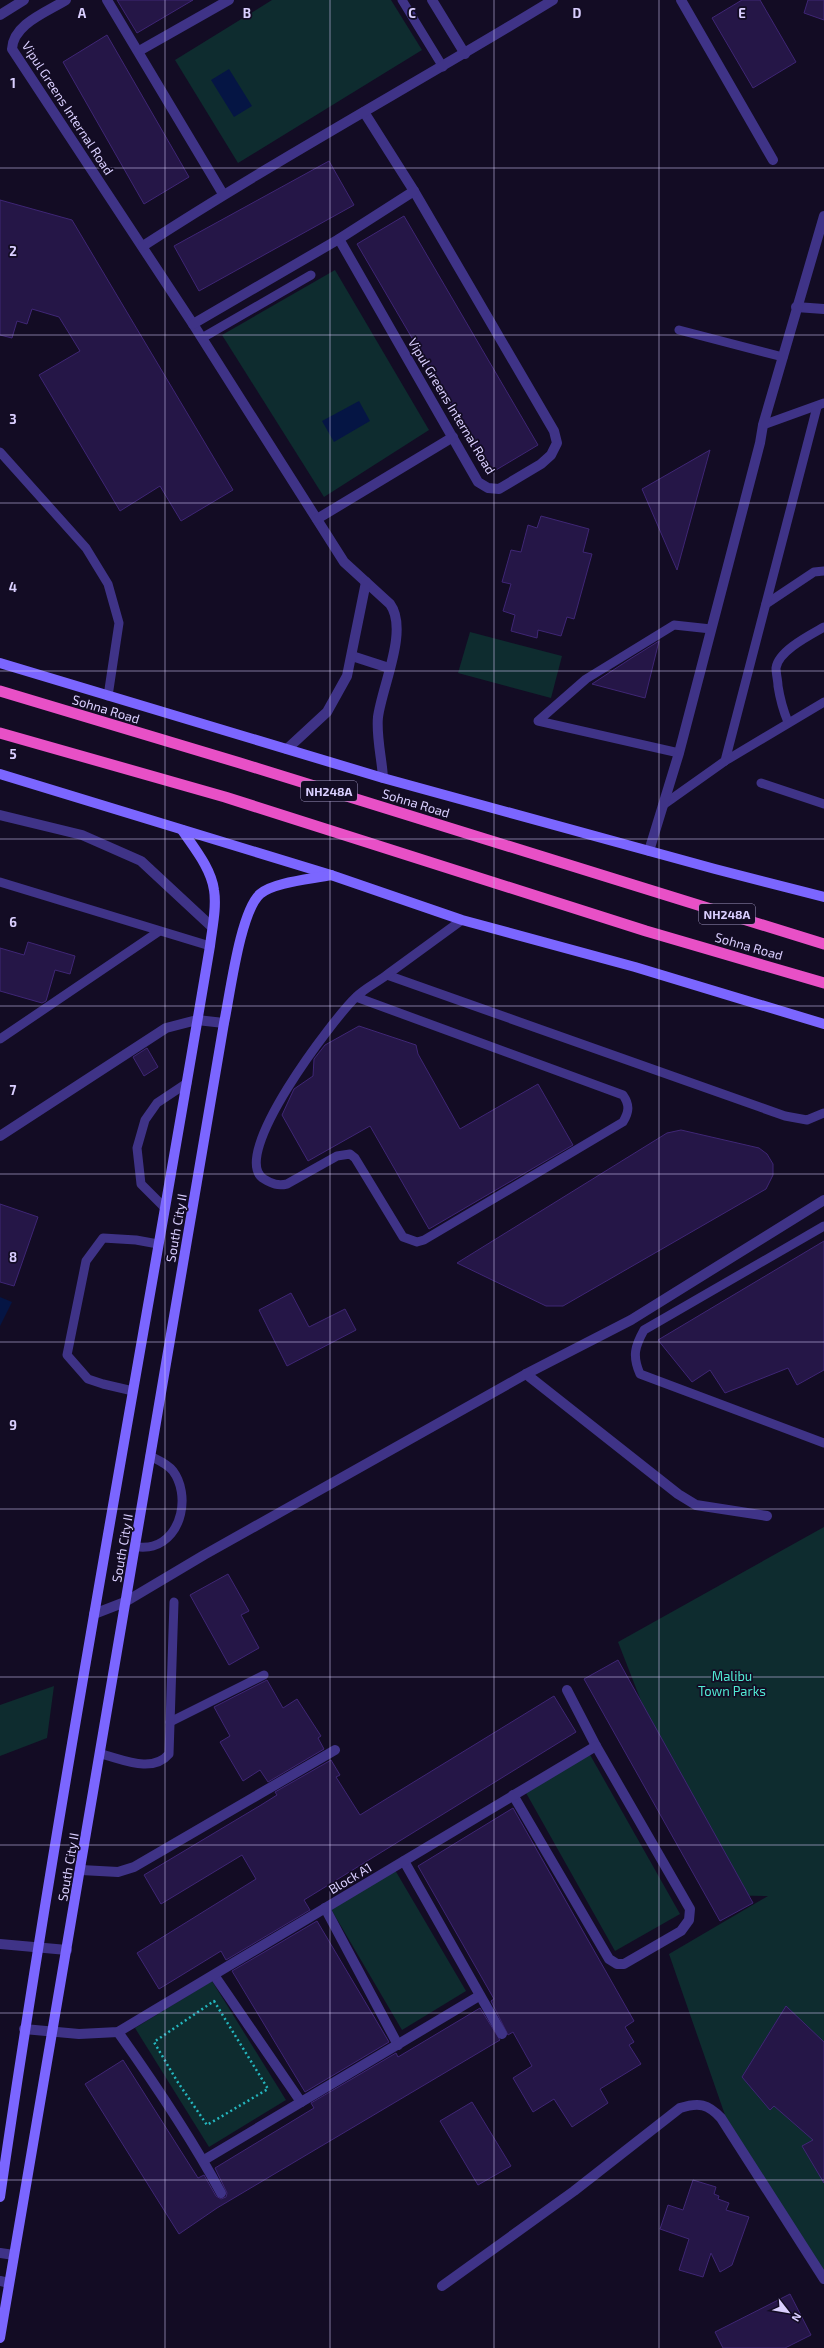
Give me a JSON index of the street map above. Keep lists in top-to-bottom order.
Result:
{
  "streets": {
    "highway": ["Sohna Road", "NH248A"],
    "main road": ["South City II"],
    "street": ["Vipul Greens Internal Road", "Block A1"]
  },
  "parks": ["Malibu Town Parks"],
  "north": "bottom right",
  "grid": {
    "columns": [
      "A",
      "B",
      "C",
      "D",
      "E"
    ],
    "rows": [
      "1",
      "2",
      "3",
      "4",
      "5",
      "6",
      "7",
      "8",
      "9"
    ]
  }
}
